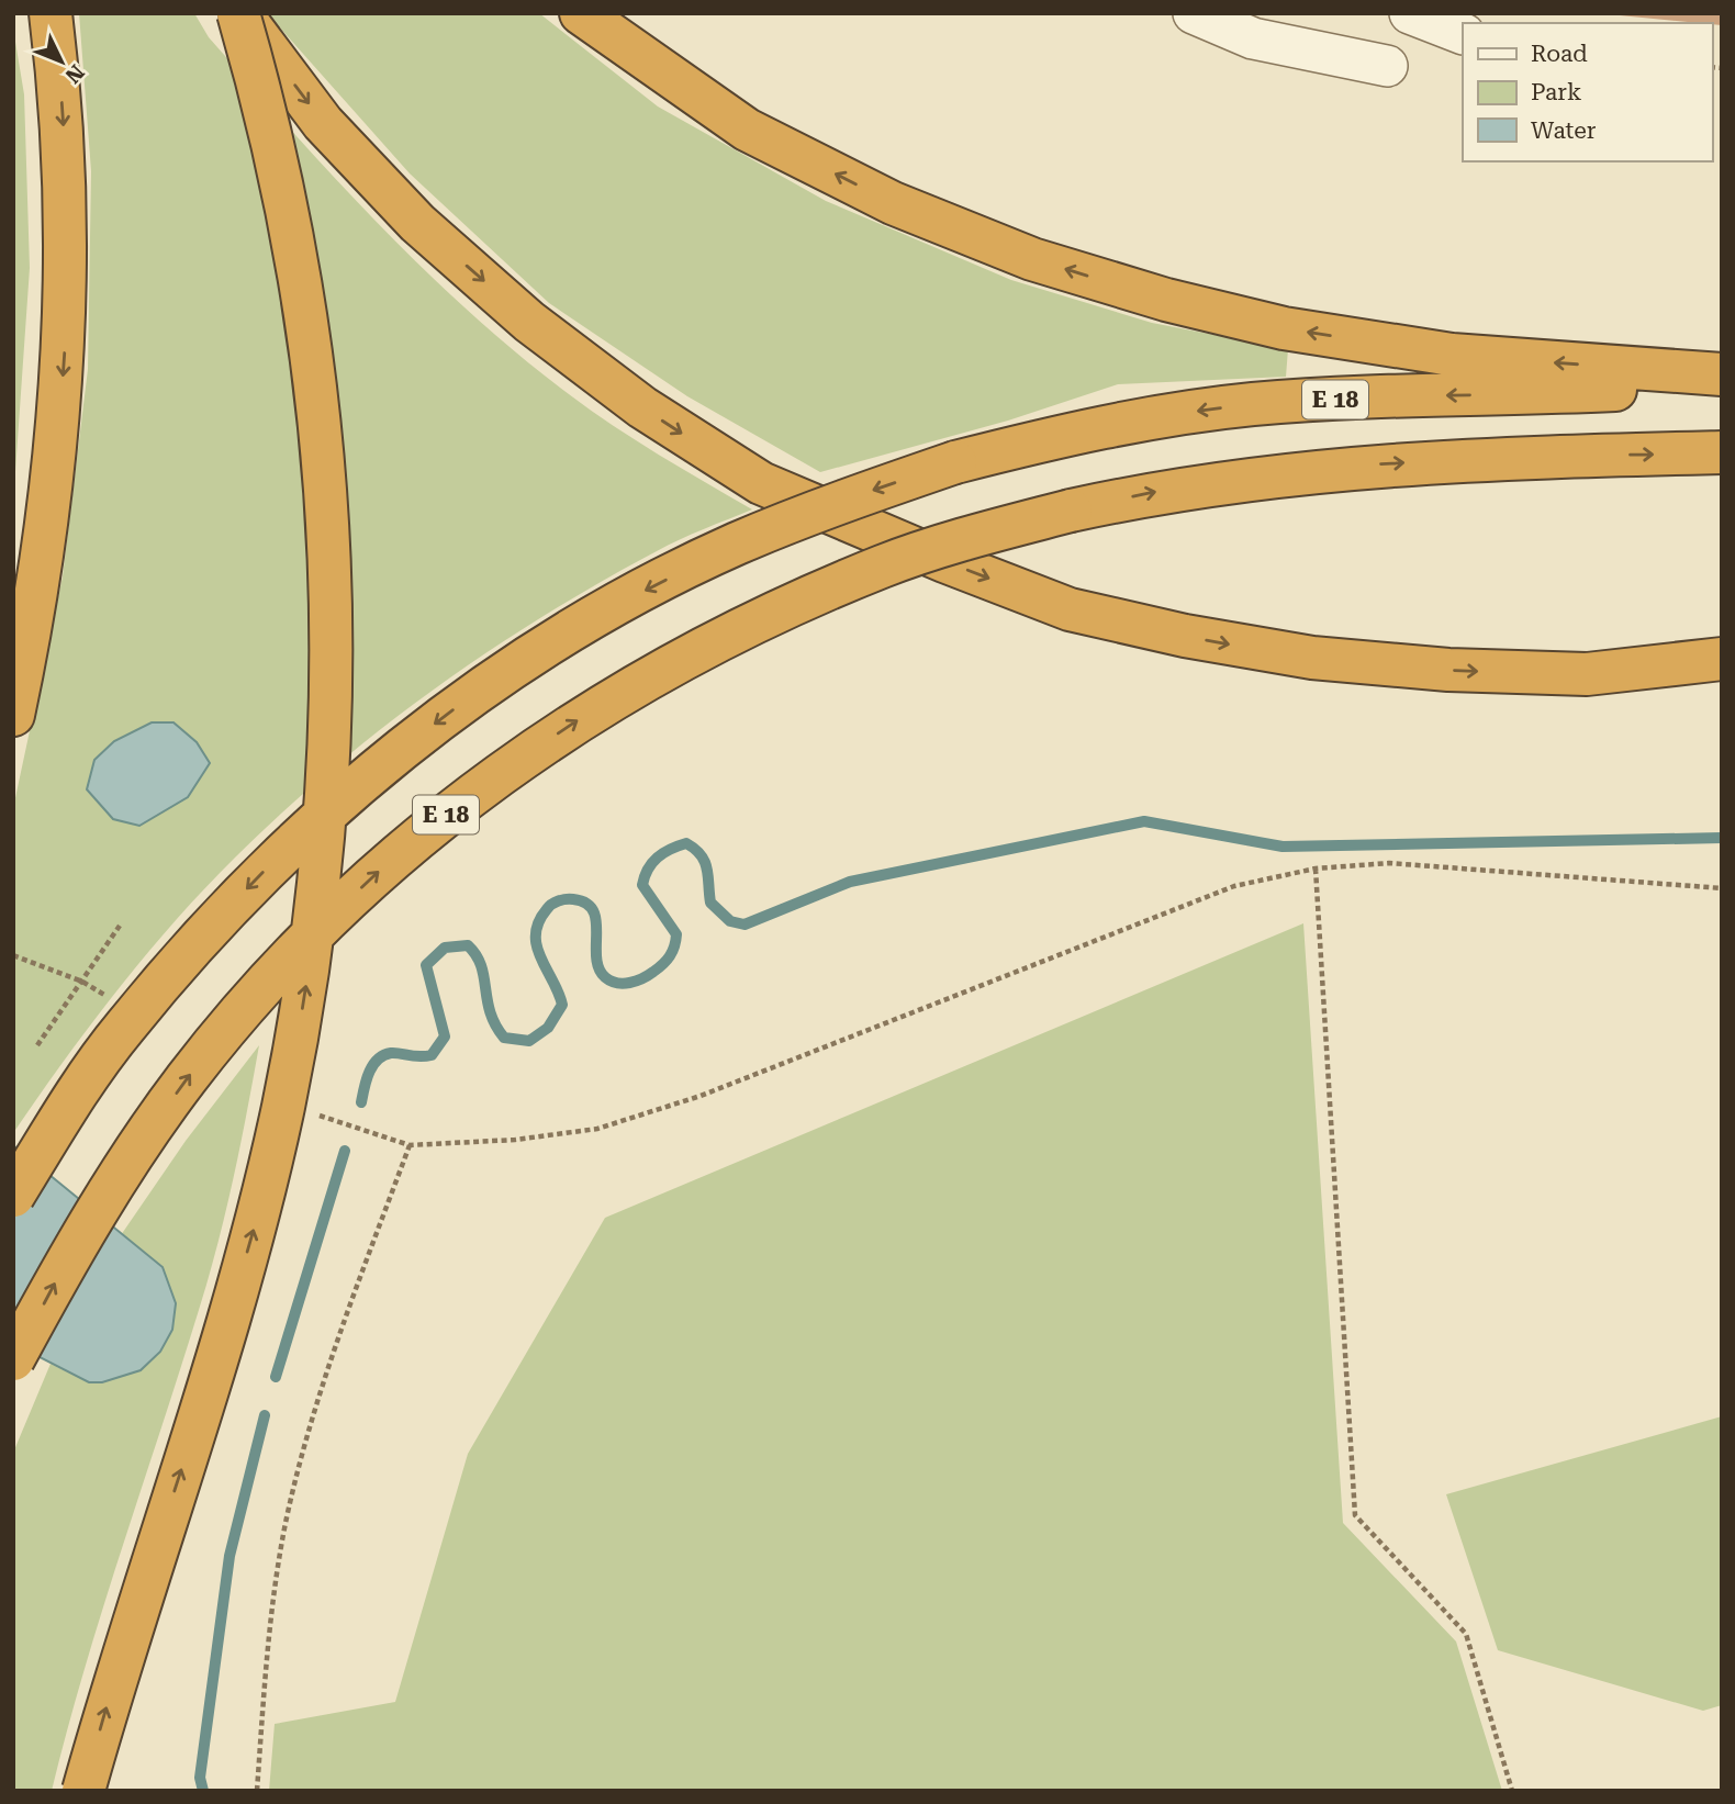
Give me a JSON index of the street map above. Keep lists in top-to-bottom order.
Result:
{
  "streets": {
    "highway": ["E 18"]
  },
  "legend": ["Road", "Park", "Water"],
  "north": "bottom right"
}
